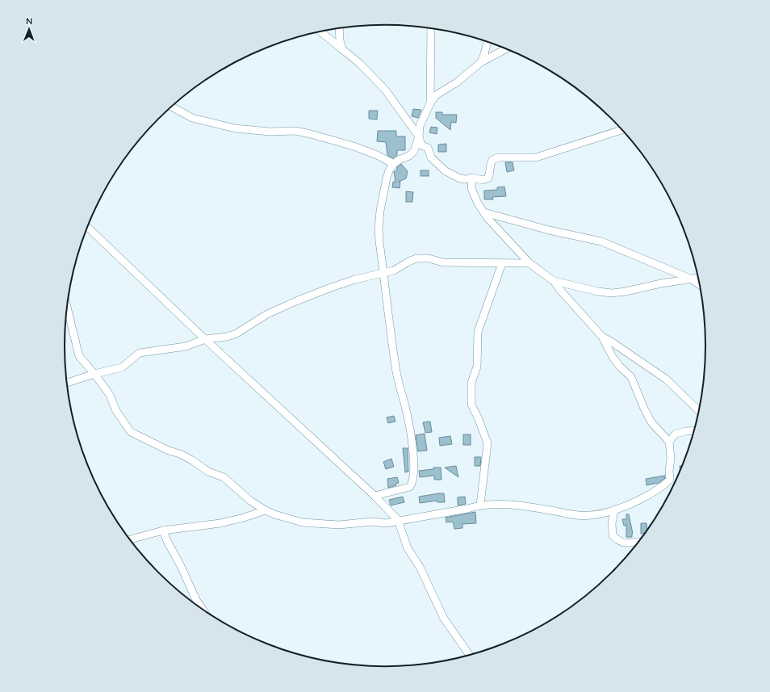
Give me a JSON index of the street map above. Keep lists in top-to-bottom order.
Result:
{
  "north": "top"
}
